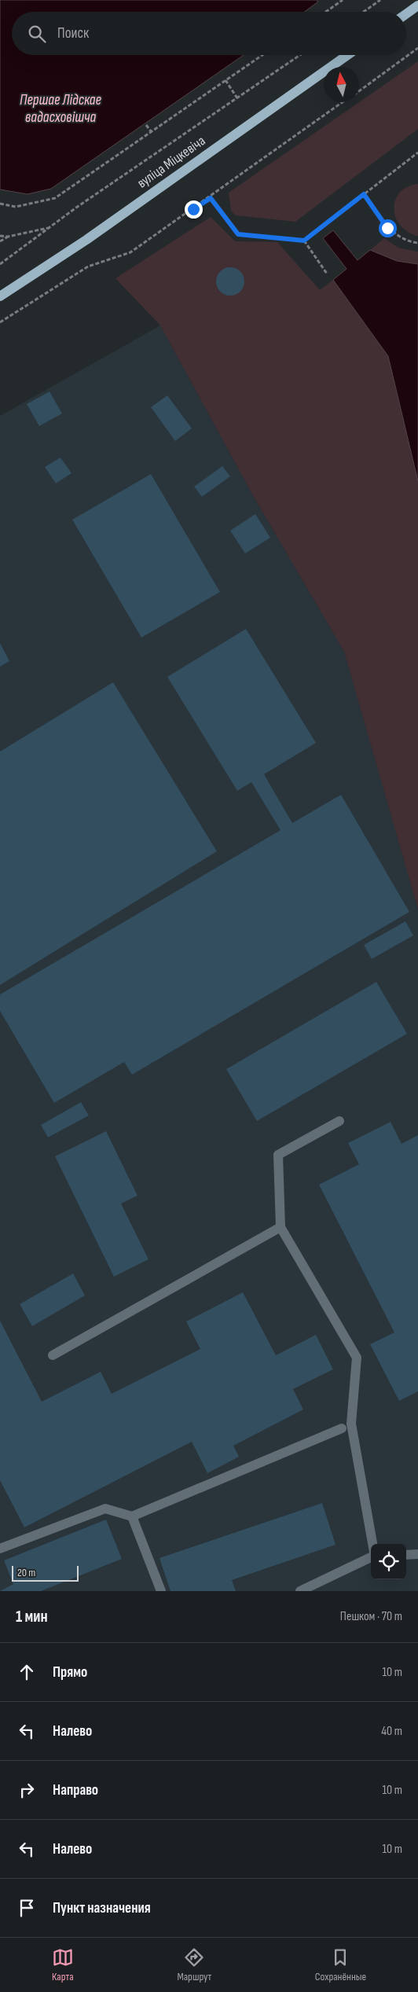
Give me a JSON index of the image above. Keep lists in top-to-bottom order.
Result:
{
  "streets": {
    "main road": ["вуліца Міцкевіча"]
  },
  "water": ["Першае Лідскае вадасховішча"],
  "scale_bar": "20 m",
  "north": "top",
  "page": {
    "search": "Поиск",
    "scale": "20 m",
    "heading": ["1 мин", "Пешком · 70 m"],
    "list": [
      ["Прямо", "10 m"],
      ["Налево", "40 m"],
      ["Направо", "10 m"],
      ["Налево", "10 m"],
      "Пункт назначения"
    ],
    "nav": ["Карта", "Маршрут", "Сохранённые"]
  }
}
